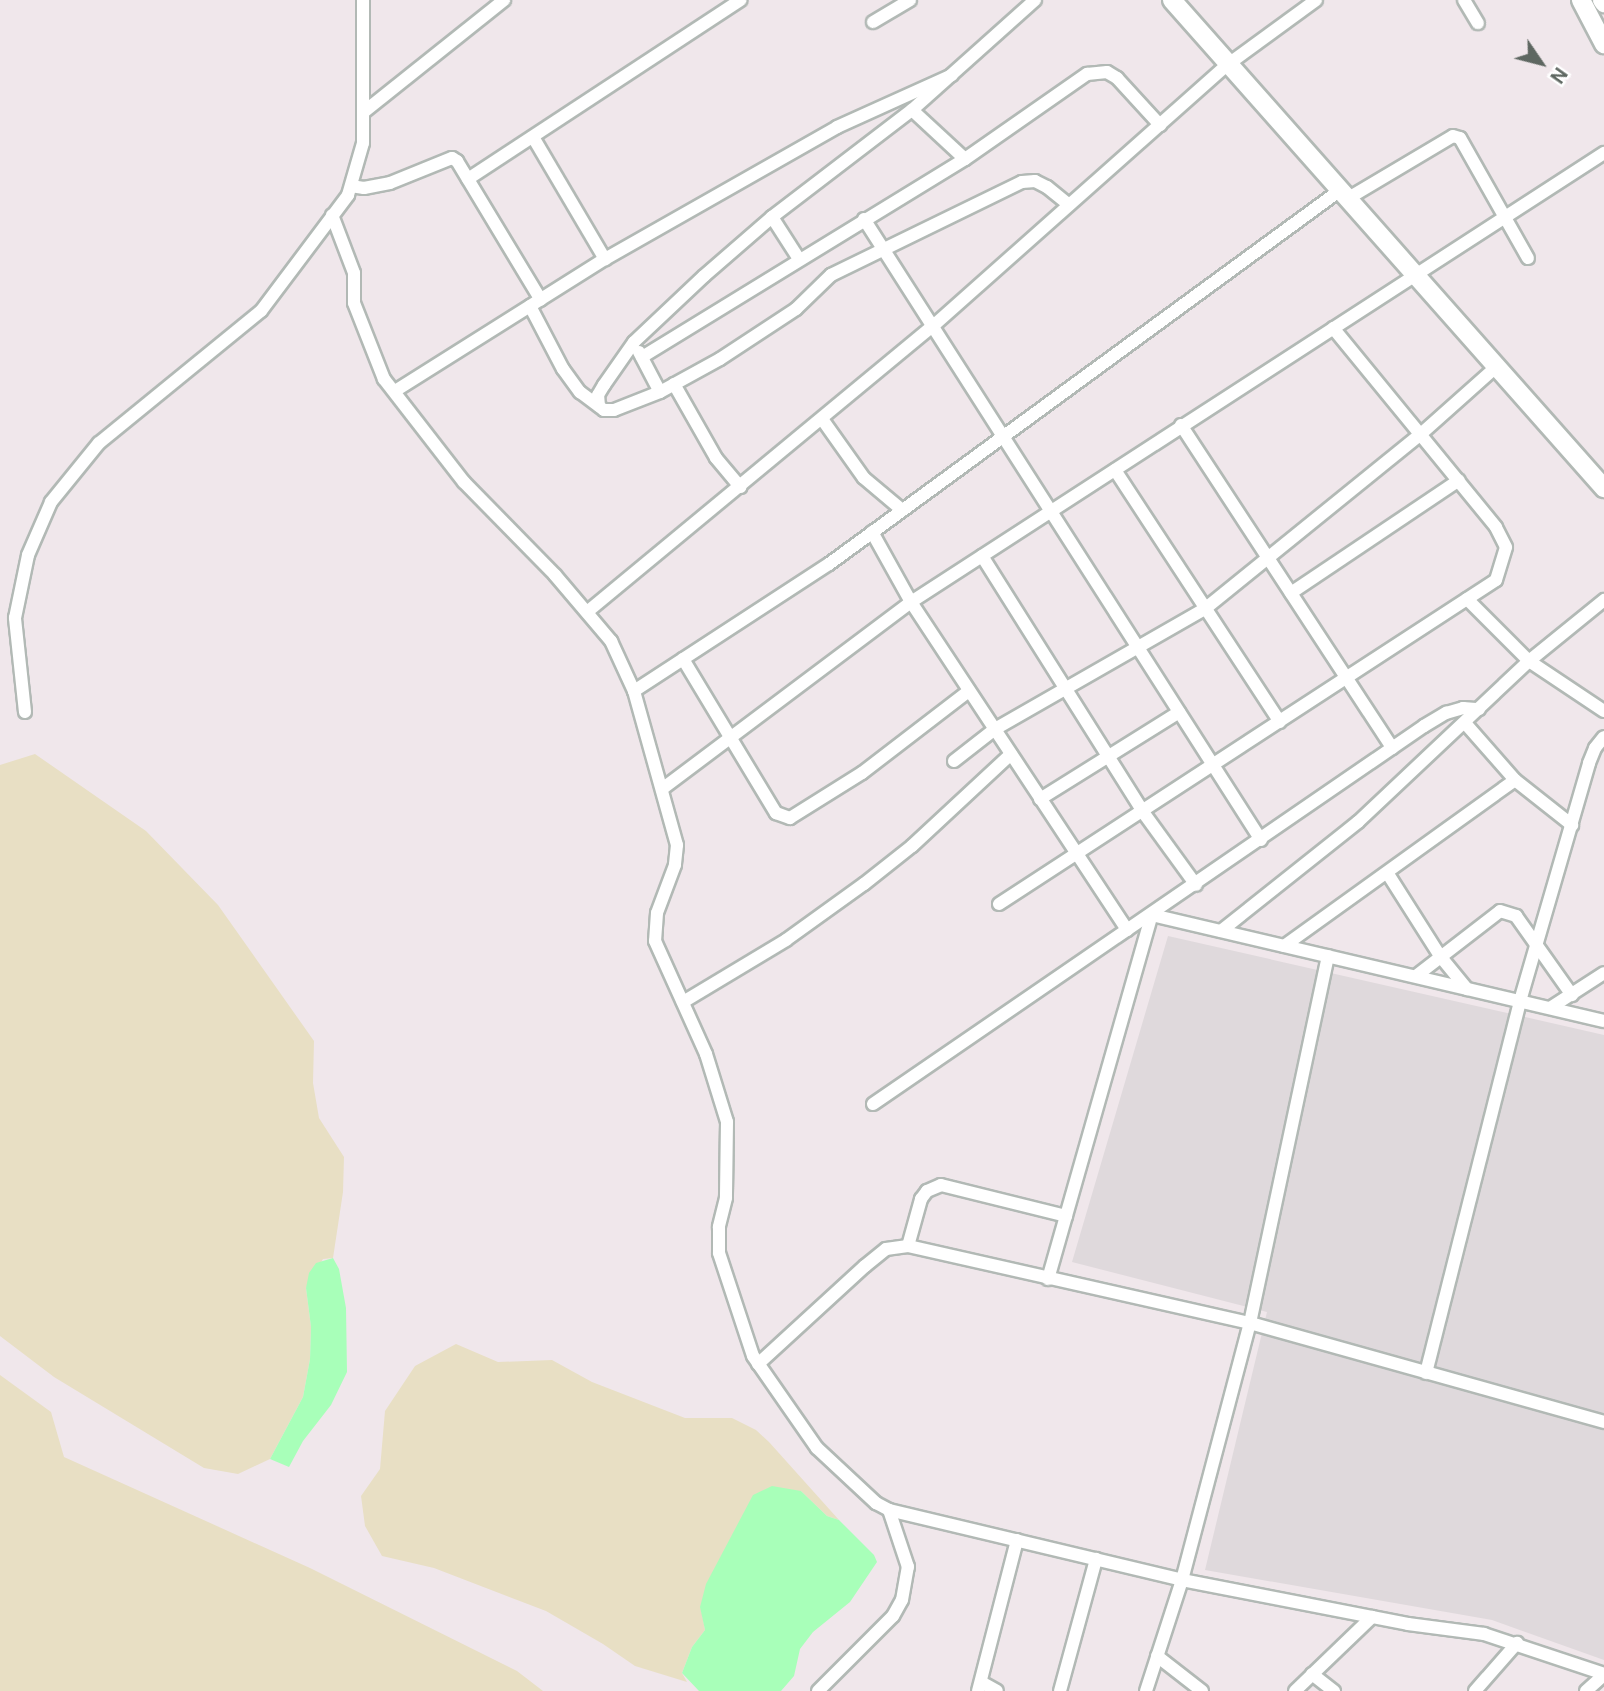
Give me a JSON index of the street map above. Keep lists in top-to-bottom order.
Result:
{
  "north": "bottom right"
}
